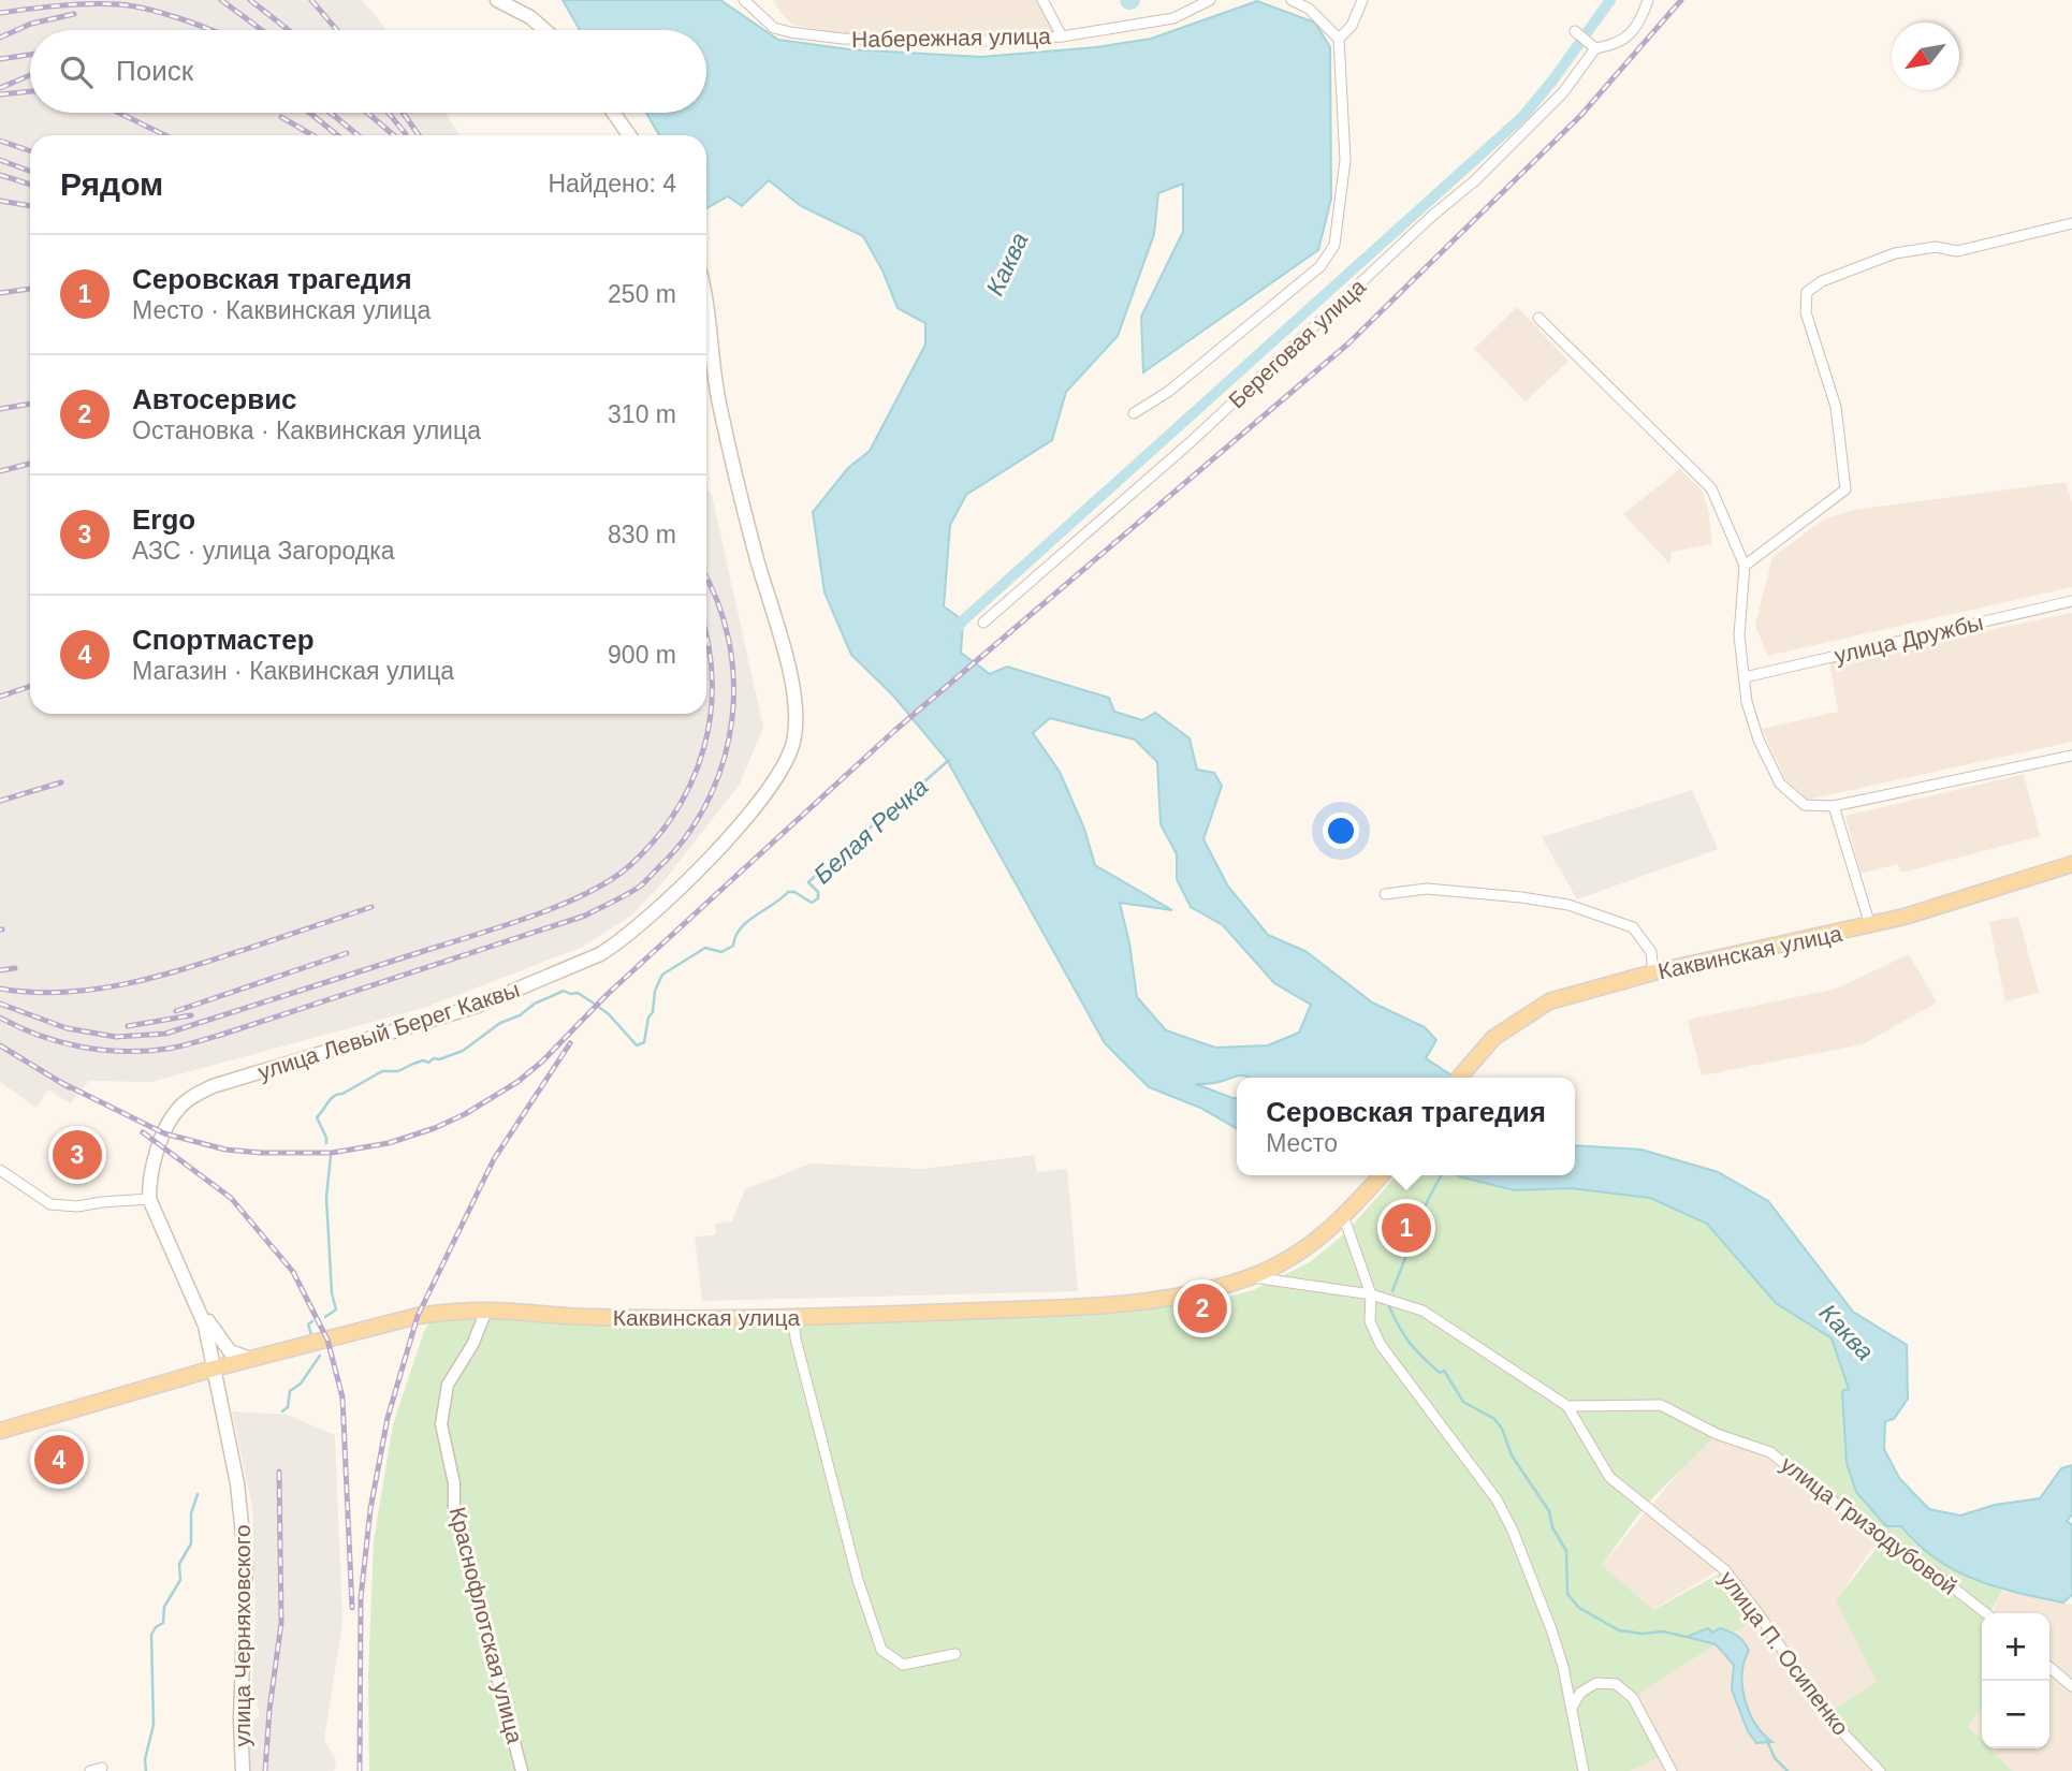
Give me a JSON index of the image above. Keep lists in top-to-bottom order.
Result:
{
  "streets": {
    "main road": ["Каквинская улица", "улица Левый Берег Каквы", "улица Черняховского"],
    "street": [
      "Набережная улица",
      "Береговая улица",
      "улица Дружбы",
      "улица Гризодубовой",
      "Краснофлотская улица",
      "улица П. Осипенко"
    ]
  },
  "crossings": [
    ["Каквинская улица", "Краснофлотская улица"],
    ["Каквинская улица", "улица Черняховского"],
    ["улица Гризодубовой", "улица П. Осипенко"]
  ],
  "water": ["Каква", "Белая Речка"],
  "north": "bottom left",
  "page": {
    "search": "Поиск",
    "heading": ["Рядом", "Найдено: 4"],
    "list": [
      {
        "mark": "1",
        "name": "Серовская трагедия",
        "note": "Место · Каквинская улица",
        "value": "250 m"
      },
      {
        "mark": "2",
        "name": "Автосервис",
        "note": "Остановка · Каквинская улица",
        "value": "310 m"
      },
      {
        "mark": "3",
        "name": "Ergo",
        "note": "АЗС · улица Загородка",
        "value": "830 m"
      },
      {
        "mark": "4",
        "name": "Спортмастер",
        "note": "Магазин · Каквинская улица",
        "value": "900 m"
      }
    ],
    "popup": ["Серовская трагедия", "Место"],
    "pins": [
      "3",
      "1",
      "2",
      "4"
    ],
    "map_buttons": ["+", "−"]
  }
}
